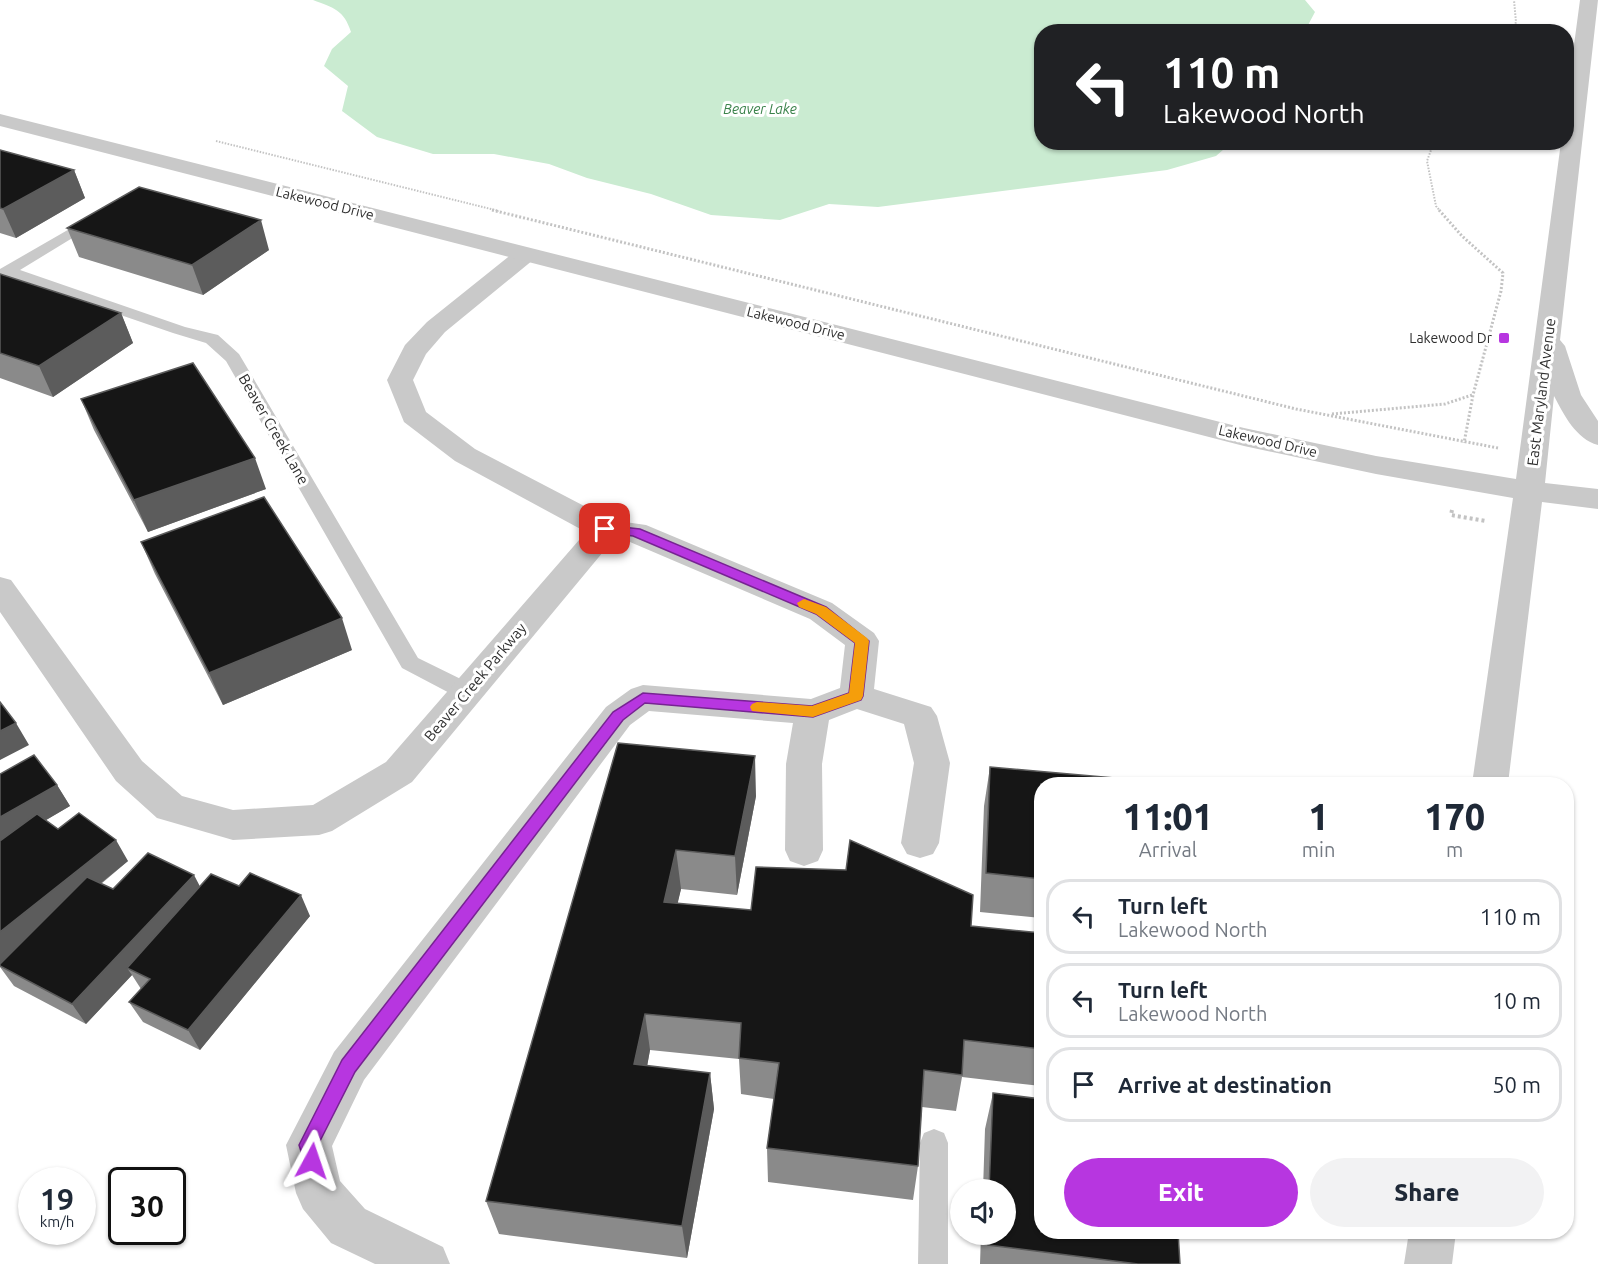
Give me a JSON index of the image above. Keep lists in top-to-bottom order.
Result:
{
  "streets": {
    "street": ["Lakewood Drive", "East Maryland Avenue", "Beaver Creek Parkway"],
    "lane": ["Beaver Creek Lane"]
  },
  "crossings": [
    ["Lakewood Drive", "East Maryland Avenue"],
    ["Beaver Creek Lane", "Beaver Creek Parkway"]
  ],
  "water": ["Beaver Lake"],
  "places": {
    "transit": ["Lakewood Dr"]
  },
  "page": {
    "turn": ["110 m", "Lakewood North"],
    "eta": [
      "11:01",
      "Arrival",
      "1",
      "min",
      "170",
      "m"
    ],
    "list": [
      {
        "name": "Turn left",
        "note": "Lakewood North",
        "value": "110 m"
      },
      {
        "name": "Turn left",
        "note": "Lakewood North",
        "value": "10 m"
      },
      {
        "name": "Arrive at destination",
        "value": "50 m"
      }
    ],
    "buttons": ["Exit", "Share"],
    "speed": "19 km/h",
    "limit": "30"
  }
}
